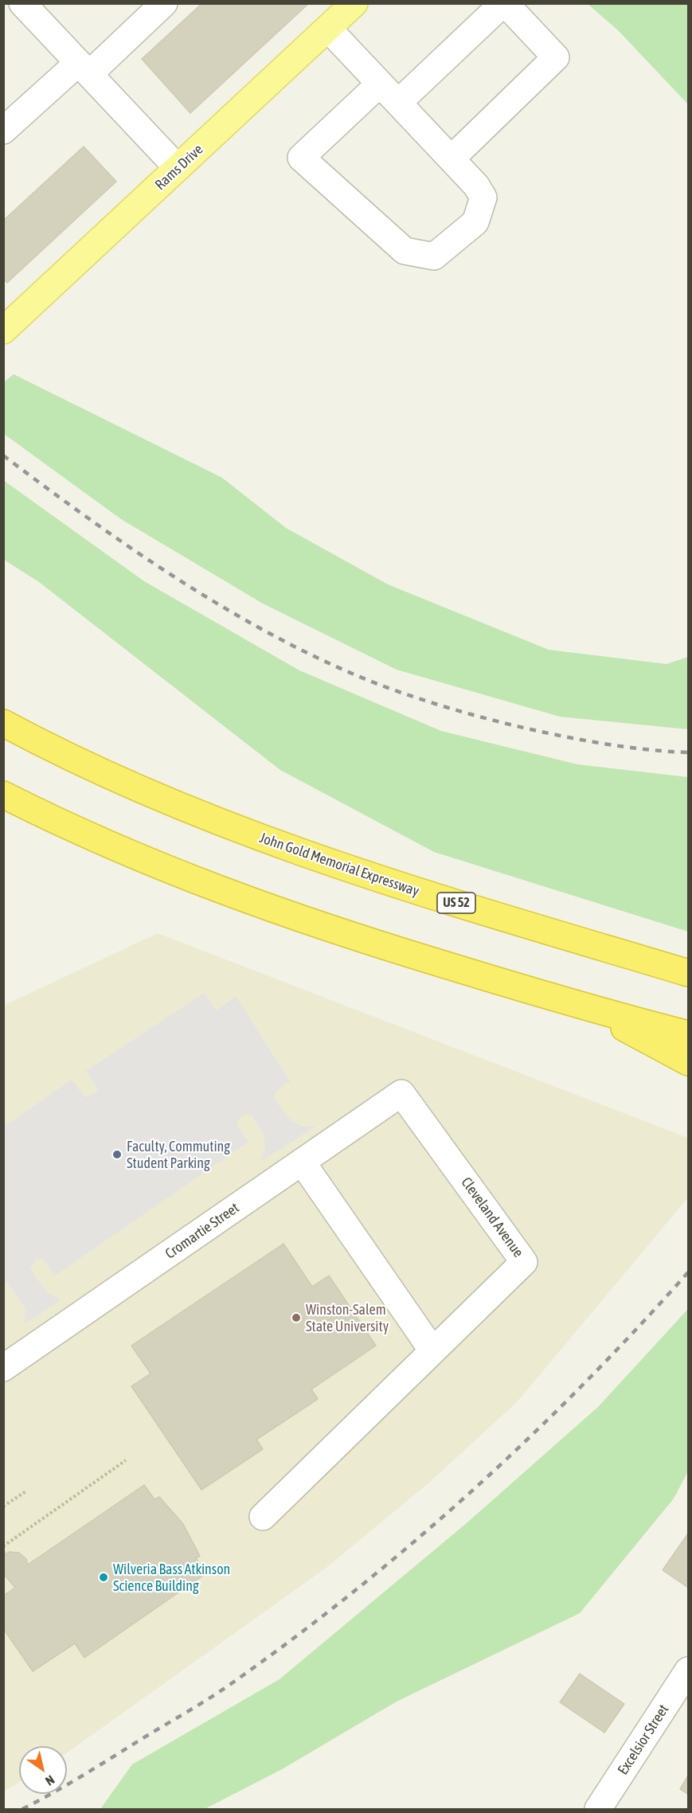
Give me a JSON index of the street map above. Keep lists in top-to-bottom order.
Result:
{
  "streets": {
    "highway": ["John Gold Memorial Expressway", "US 52"],
    "main road": ["Rams Drive"],
    "street": ["Cleveland Avenue", "Cromartie Street", "Excelsior Street"]
  },
  "crossings": [
    ["Cleveland Avenue", "Cromartie Street"]
  ],
  "places": ["Faculty, Commuting Student Parking", "Winston-Salem State University", "Wilveria Bass Atkinson Science Building"],
  "north": "bottom right"
}
